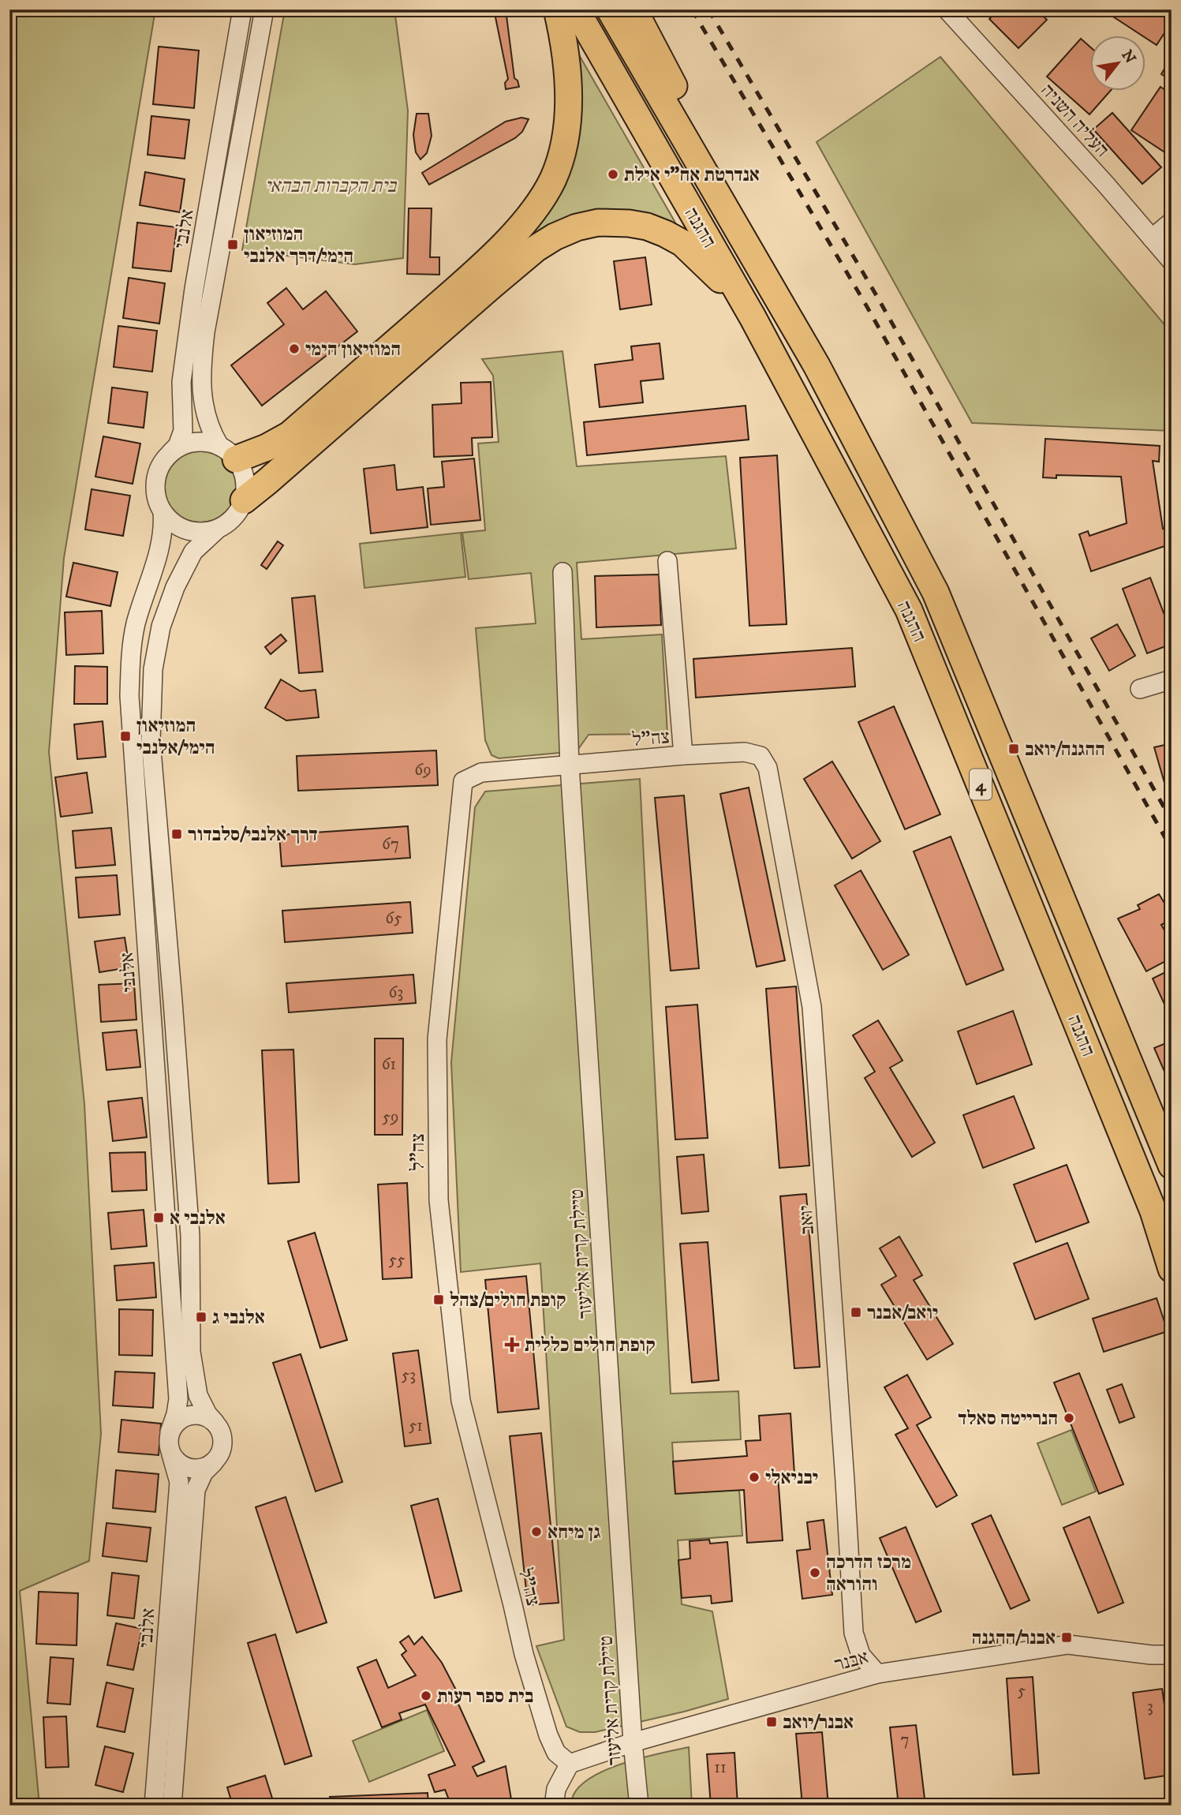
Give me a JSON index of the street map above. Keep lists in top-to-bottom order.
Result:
{
  "streets": {
    "highway": ["ההגנה", "4"],
    "street": [
      "העליה השניה",
      "אלנבי",
      "צה\"ל",
      "יואב",
      "טיילת קרית אליעזר",
      "אבנר"
    ]
  },
  "crossings": [
    ["צה\"ל", "יואב"],
    ["צה\"ל", "טיילת קרית אליעזר"],
    ["צה\"ל", "אבנר"],
    ["יואב", "אבנר"],
    ["טיילת קרית אליעזר", "אבנר"]
  ],
  "parks": ["בית הקברות הבהאי"],
  "places": {
    "other": [
      "אנדרטת אח\"י אילת",
      "המוזיאון הימי",
      "הנרייטה סאלד",
      "יבניאלי",
      "גן מיחא",
      "מרכז הדרכה והוראה",
      "בית ספר רעות"
    ],
    "transit": [
      "המוזיאון הימי/דרך אלנבי",
      "המוזיאון הימי/אלנבי",
      "ההגנה/יואב",
      "דרך אלנבי/סלבדור",
      "אלנבי א",
      "קופת חולים/צהל",
      "יואב/אבנר",
      "אלנבי ג",
      "אבנר/ההגנה",
      "אבנר/יואב"
    ],
    "health": ["קופת חולים כללית"]
  },
  "house_numbers": [
    "69",
    "67",
    "65",
    "63",
    "61",
    "59",
    "55",
    "53",
    "51",
    "5",
    "3",
    "7",
    "11"
  ],
  "north": "top right"
}
